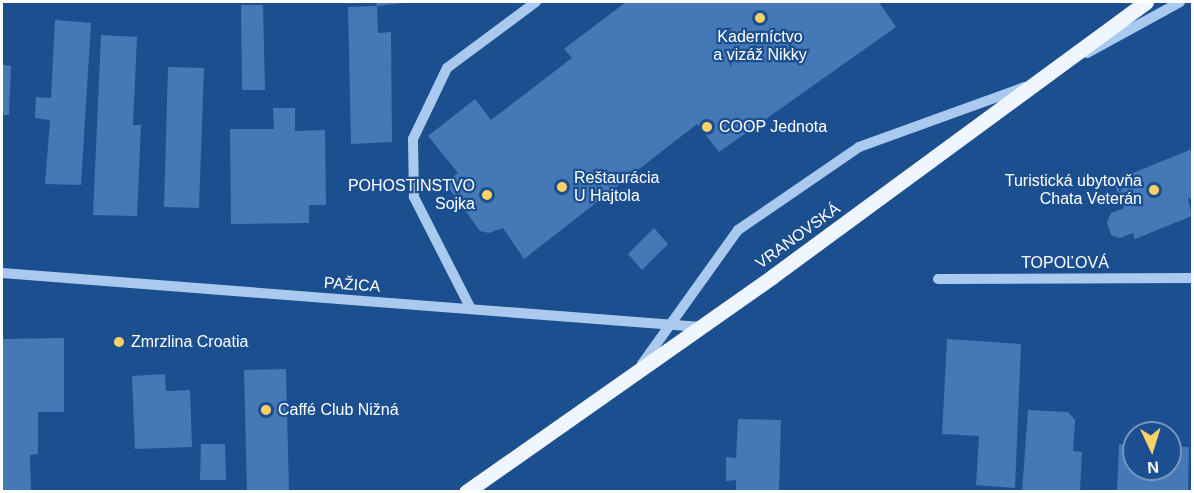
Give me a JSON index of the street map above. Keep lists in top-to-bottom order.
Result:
{
  "streets": {
    "main road": ["VRANOVSKÁ"],
    "street": ["TOPOĽOVÁ", "PAŽICA"]
  },
  "crossings": [
    ["VRANOVSKÁ", "PAŽICA"]
  ],
  "places": [
    "Kaderníctvo a vizáž Nikky",
    "COOP Jednota",
    "Reštaurácia U Hajtola",
    "Turistická ubytovňa Chata Veterán",
    "POHOSTINSTVO Sojka",
    "Zmrzlina Croatia",
    "Caffé Club Nižná"
  ],
  "north": "bottom"
}
